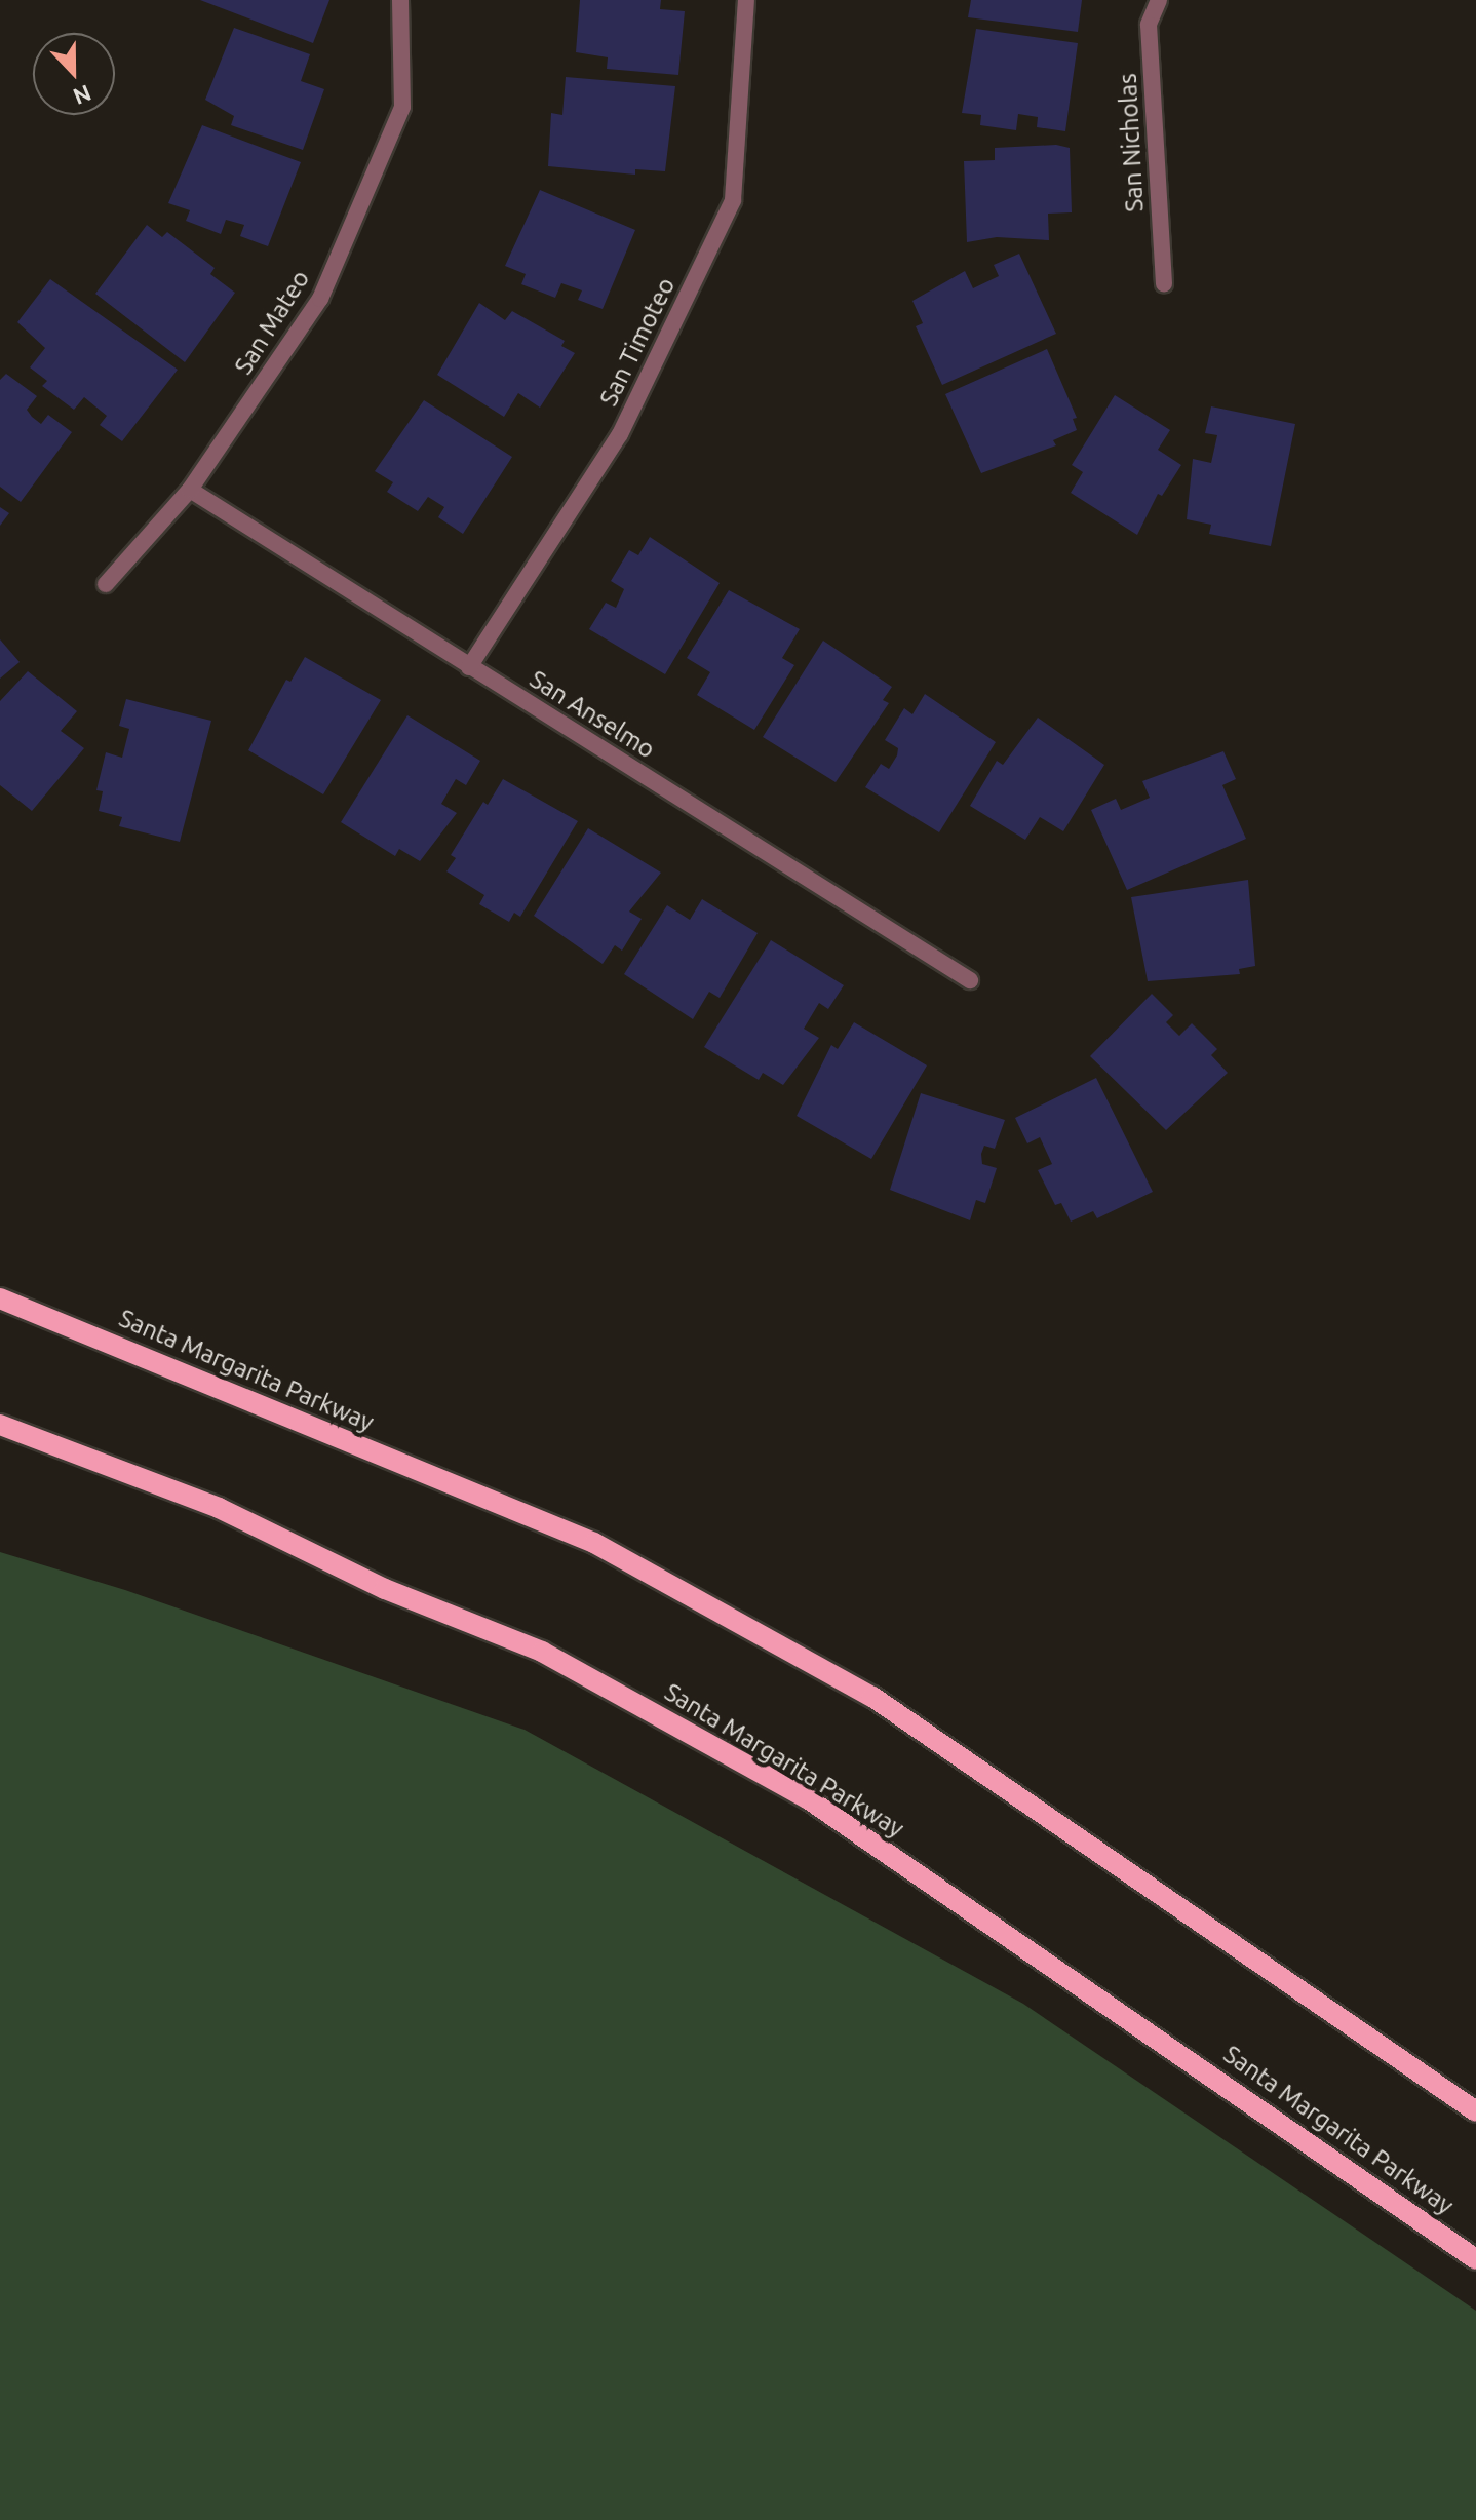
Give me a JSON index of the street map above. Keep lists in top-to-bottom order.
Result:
{
  "streets": {
    "main road": ["Santa Margarita Parkway"],
    "street": [
      "San Nicholas",
      "San Mateo",
      "San Timoteo",
      "San Anselmo"
    ]
  },
  "crossings": [
    ["San Mateo", "San Anselmo"],
    ["San Timoteo", "San Anselmo"]
  ],
  "north": "bottom"
}
